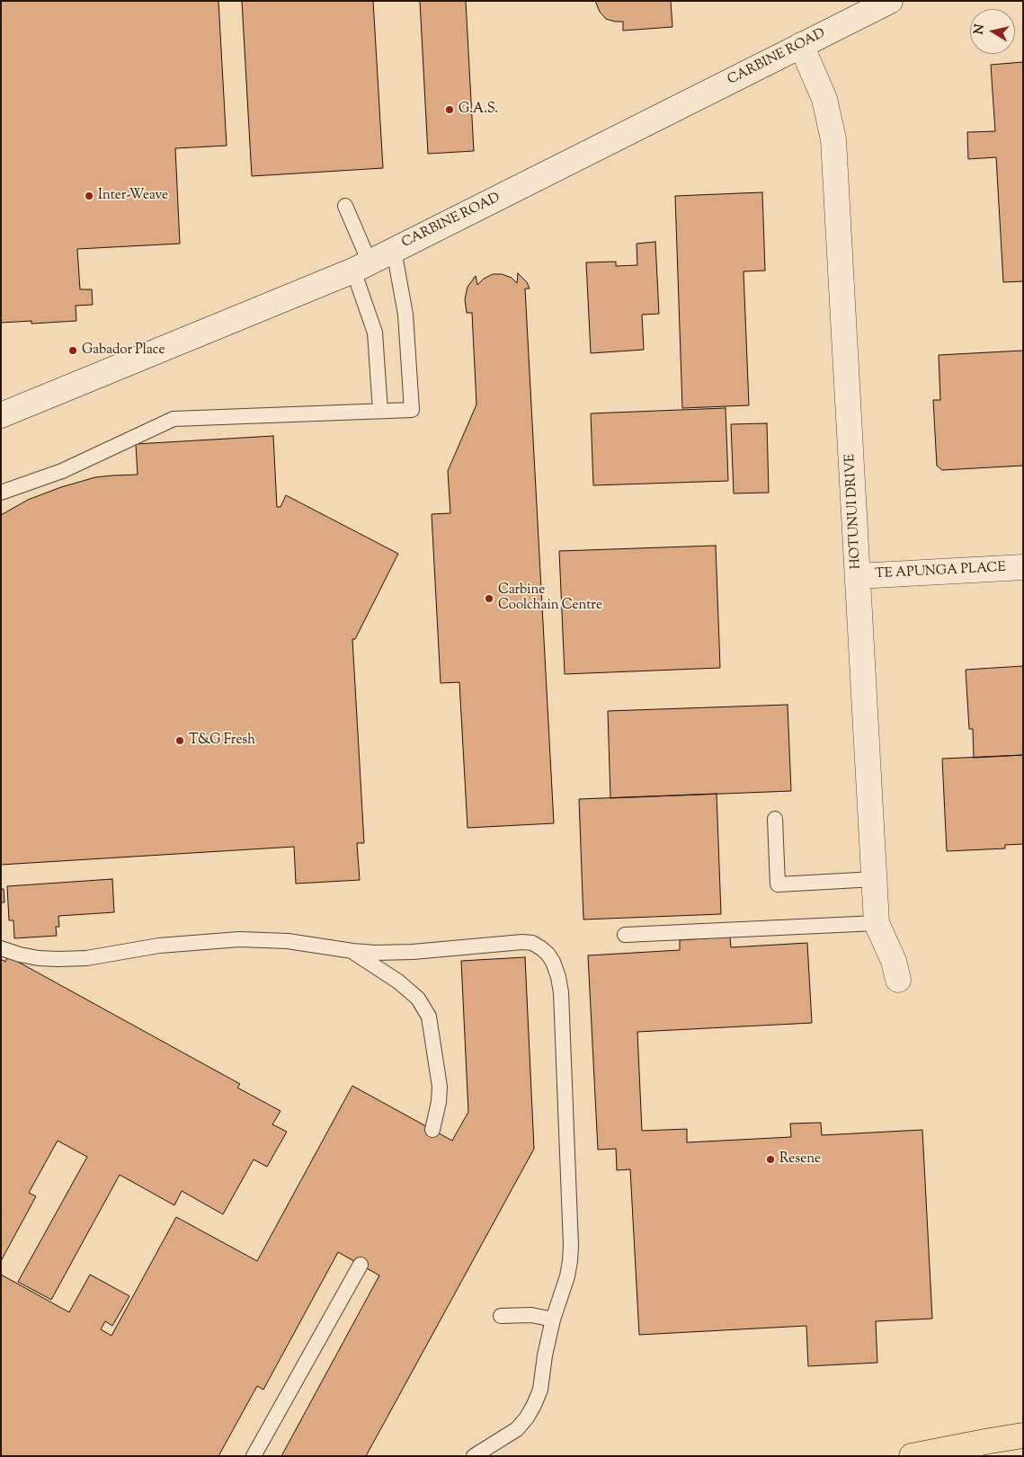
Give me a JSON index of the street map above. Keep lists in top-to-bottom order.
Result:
{
  "streets": {
    "street": ["CARBINE ROAD", "HOTUNUI DRIVE", "TE APUNGA PLACE"]
  },
  "crossings": [
    ["CARBINE ROAD", "HOTUNUI DRIVE"],
    ["HOTUNUI DRIVE", "TE APUNGA PLACE"]
  ],
  "places": [
    "G.A.S.",
    "Inter-Weave",
    "Gabador Place",
    "Carbine Coolchain Centre",
    "T&G Fresh",
    "Resene"
  ],
  "north": "left"
}
